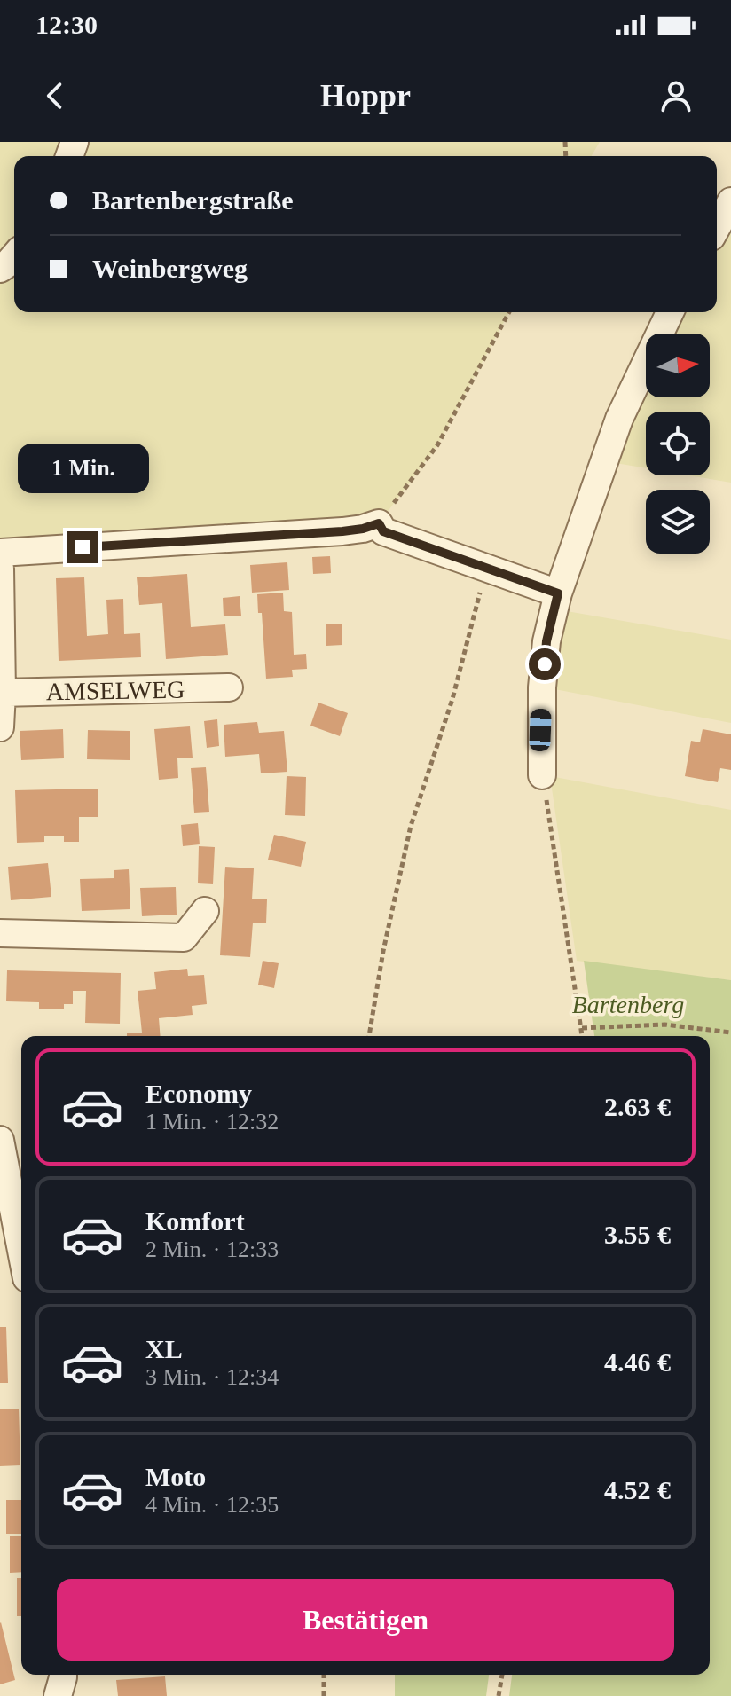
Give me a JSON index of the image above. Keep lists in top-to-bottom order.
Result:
{
  "streets": {
    "street": ["AMSELWEG"]
  },
  "parks": ["Bartenberg"],
  "north": "right",
  "page": {
    "status": "12:30",
    "header": "Hoppr",
    "banner": ["Bartenbergstraße", "Weinbergweg"],
    "bubble": "1 Min.",
    "list": [
      {
        "name": "Economy",
        "note": "1 Min. · 12:32",
        "value": "2.63 €"
      },
      {
        "name": "Komfort",
        "note": "2 Min. · 12:33",
        "value": "3.55 €"
      },
      {
        "name": "XL",
        "note": "3 Min. · 12:34",
        "value": "4.46 €"
      },
      {
        "name": "Moto",
        "note": "4 Min. · 12:35",
        "value": "4.52 €"
      }
    ],
    "buttons": "Bestätigen"
  }
}
